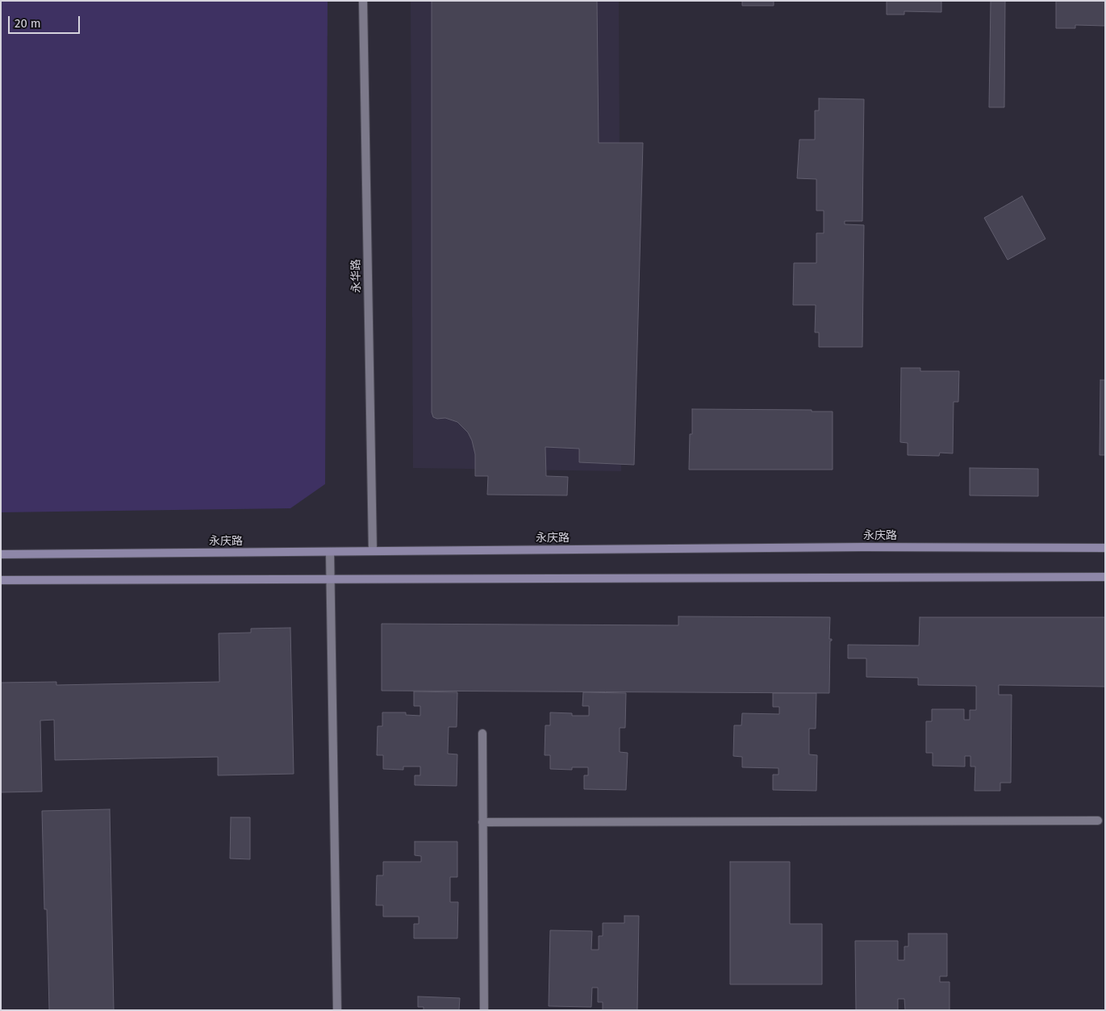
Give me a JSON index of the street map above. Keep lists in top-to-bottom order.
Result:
{
  "streets": {
    "street": ["永华路", "永庆路"]
  },
  "crossings": [
    ["永华路", "永庆路"]
  ],
  "scale_bar": "20 m"
}
